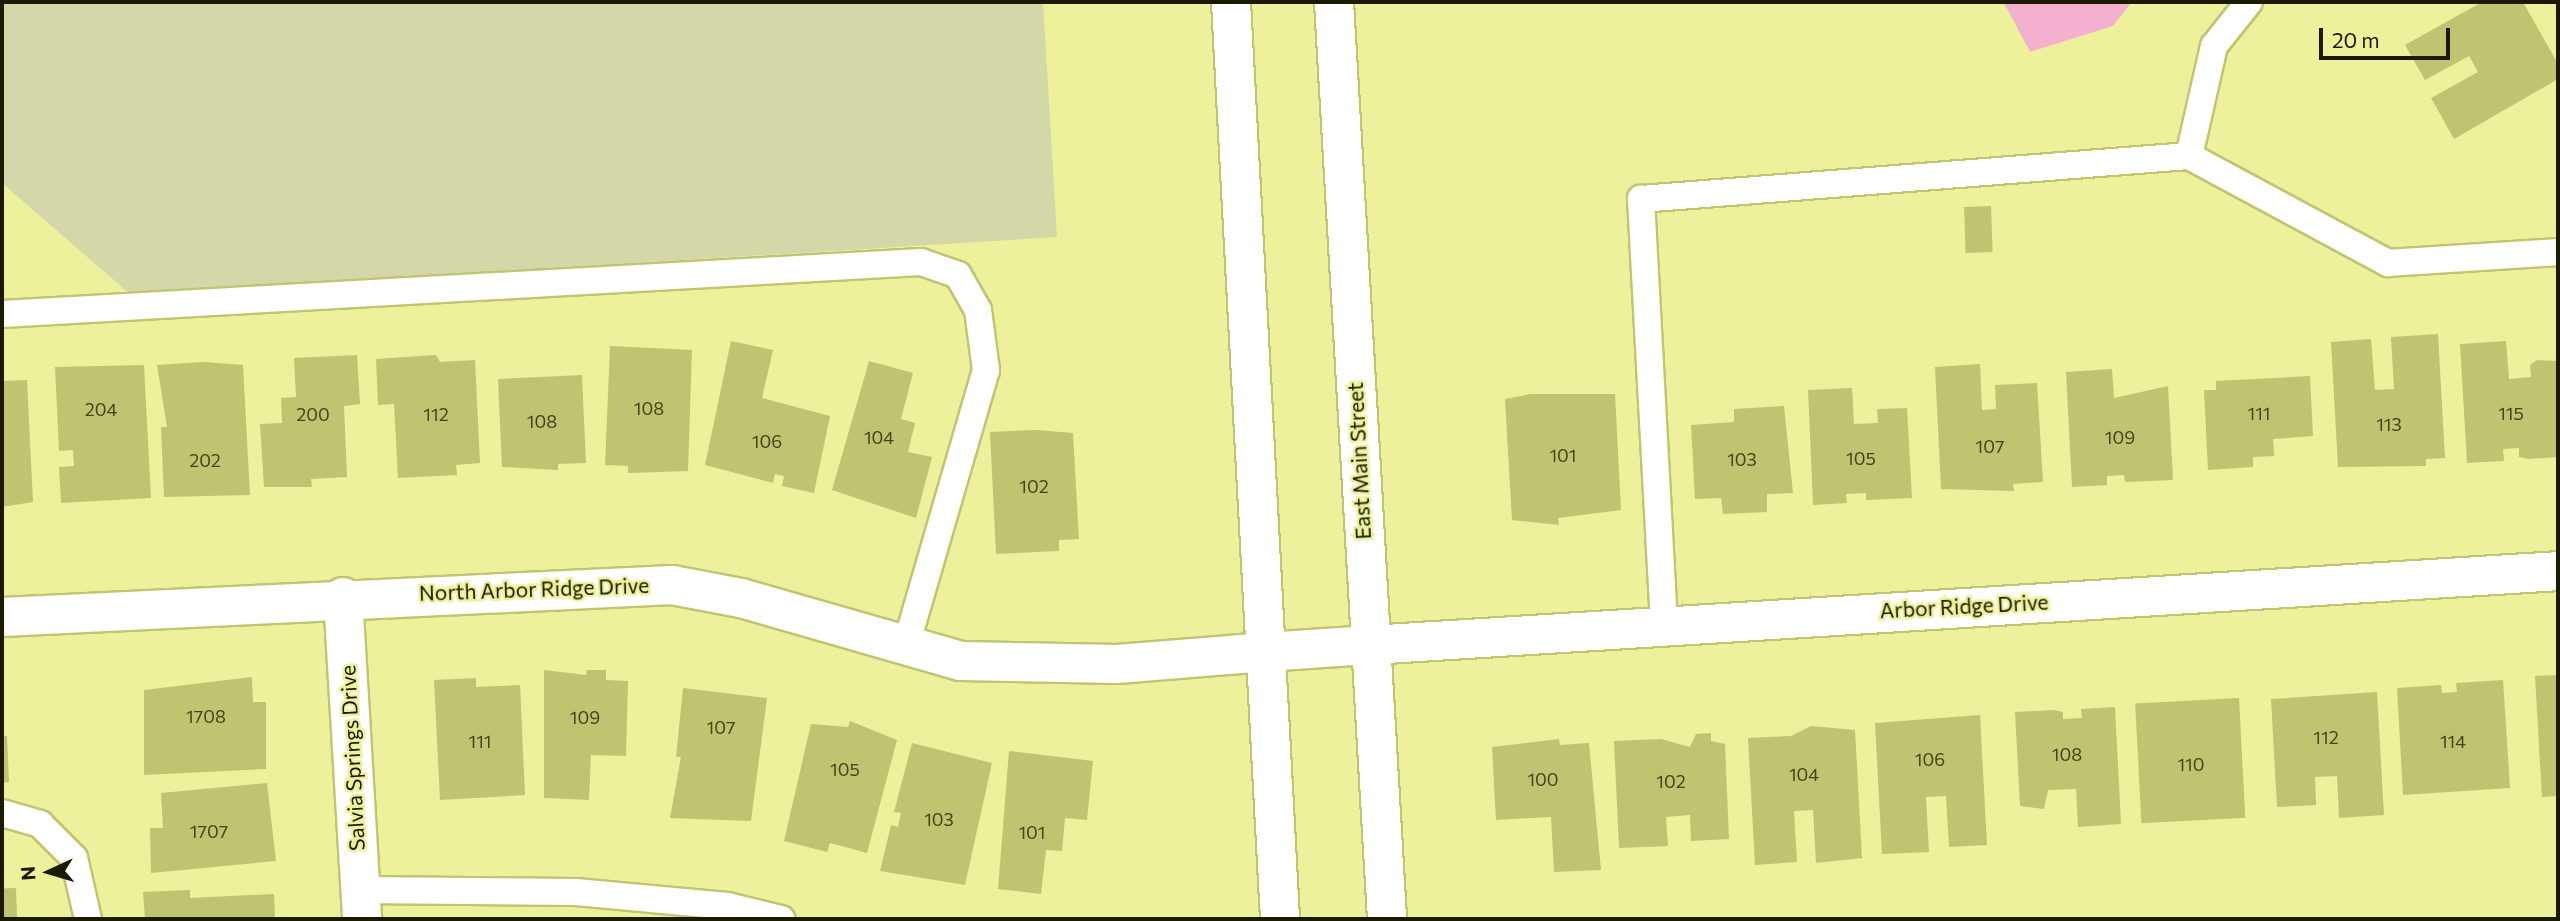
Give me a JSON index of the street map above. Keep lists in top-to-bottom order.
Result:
{
  "streets": {
    "street": [
      "East Main Street",
      "North Arbor Ridge Drive",
      "Arbor Ridge Drive",
      "Salvia Springs Drive"
    ]
  },
  "crossings": [
    ["East Main Street", "Arbor Ridge Drive"],
    ["North Arbor Ridge Drive", "Arbor Ridge Drive"],
    ["North Arbor Ridge Drive", "Salvia Springs Drive"]
  ],
  "house_numbers": [
    "108",
    "204",
    "111",
    "115",
    "200",
    "112",
    "108",
    "113",
    "104",
    "109",
    "106",
    "107",
    "101",
    "105",
    "103",
    "202",
    "102",
    "1708",
    "109",
    "107",
    "112",
    "111",
    "114",
    "108",
    "106",
    "110",
    "105",
    "104",
    "100",
    "102",
    "103",
    "1707",
    "101"
  ],
  "scale_bar": "20 m",
  "north": "left"
}
